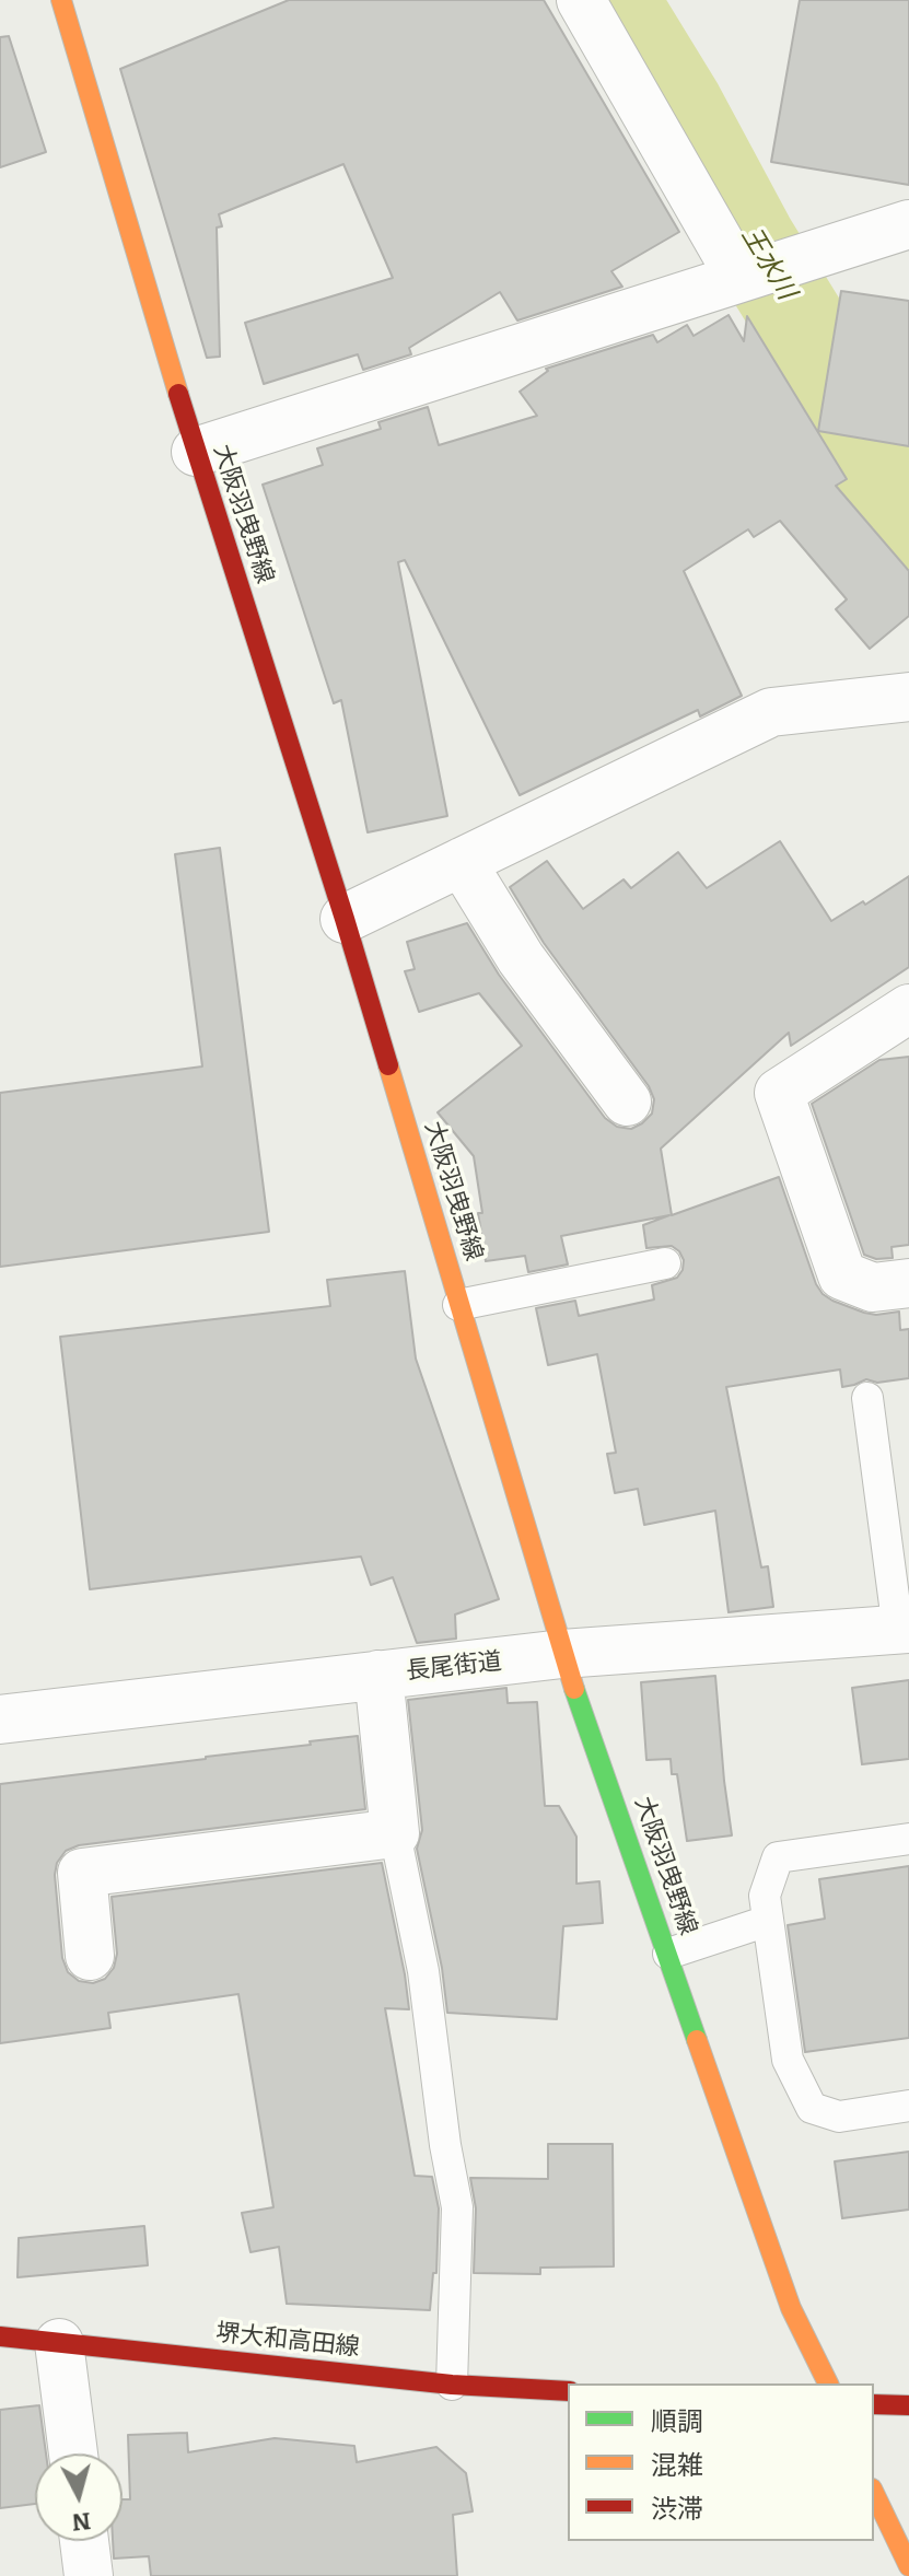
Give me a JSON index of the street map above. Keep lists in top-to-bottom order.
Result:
{
  "streets": {
    "main road": ["大阪羽曳野線", "堺大和高田線"],
    "street": ["長尾街道"]
  },
  "crossings": [
    ["大阪羽曳野線", "長尾街道"]
  ],
  "water": ["王水川"],
  "legend": ["順調", "混雑", "渋滞"],
  "north": "bottom"
}
